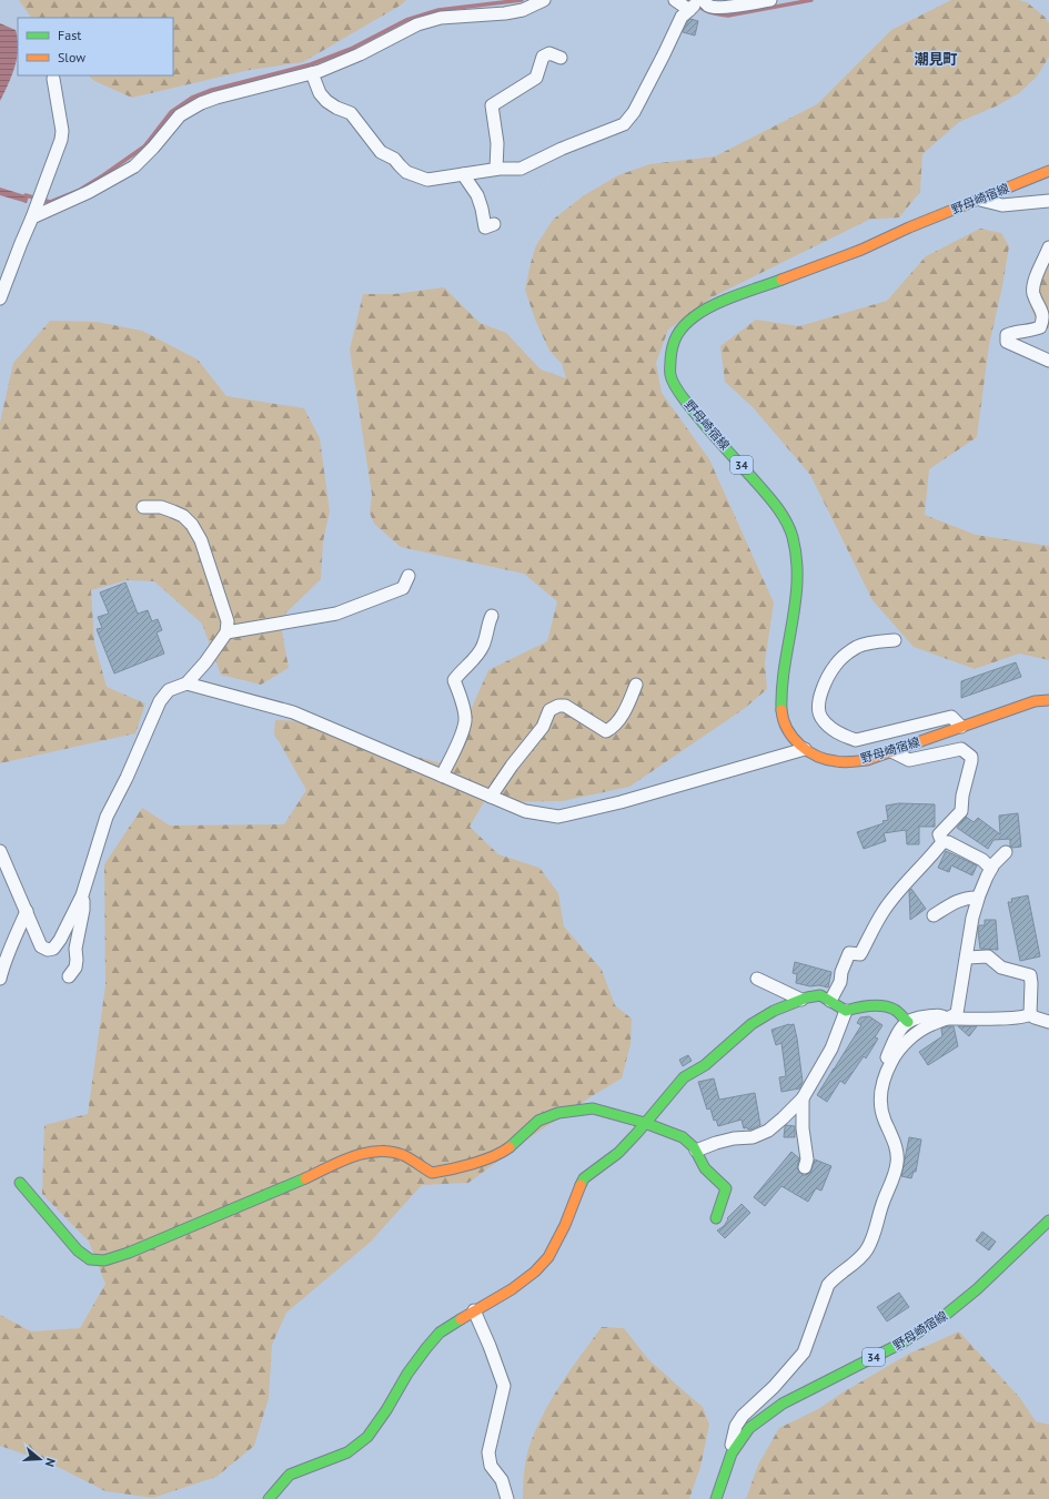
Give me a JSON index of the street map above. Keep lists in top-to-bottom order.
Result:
{
  "streets": {
    "street": ["野母崎宿線", "34"]
  },
  "districts": ["潮見町"],
  "legend": ["Fast", "Slow"],
  "north": "right"
}
